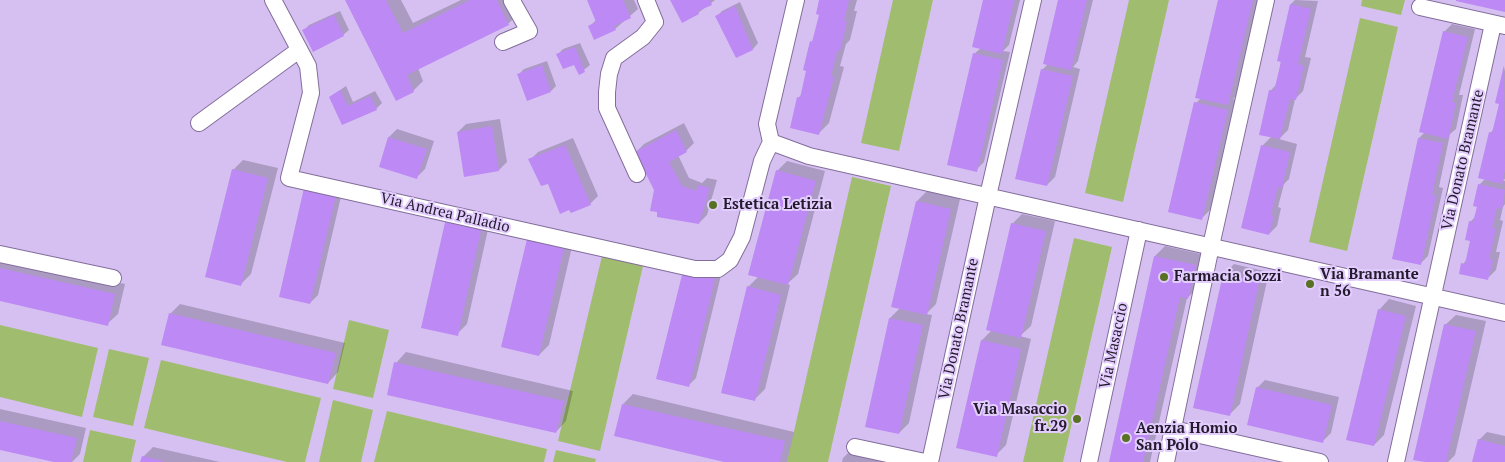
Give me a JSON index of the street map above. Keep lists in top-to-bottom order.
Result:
{
  "streets": {
    "street": ["Via Donato Bramante", "Via Andrea Palladio", "Via Masaccio"]
  },
  "places": [
    "Estetica Letizia",
    "Farmacia Sozzi",
    "Via Bramante n 56",
    "Via Masaccio fr.29",
    "Aenzia Homio San Polo"
  ]
}
